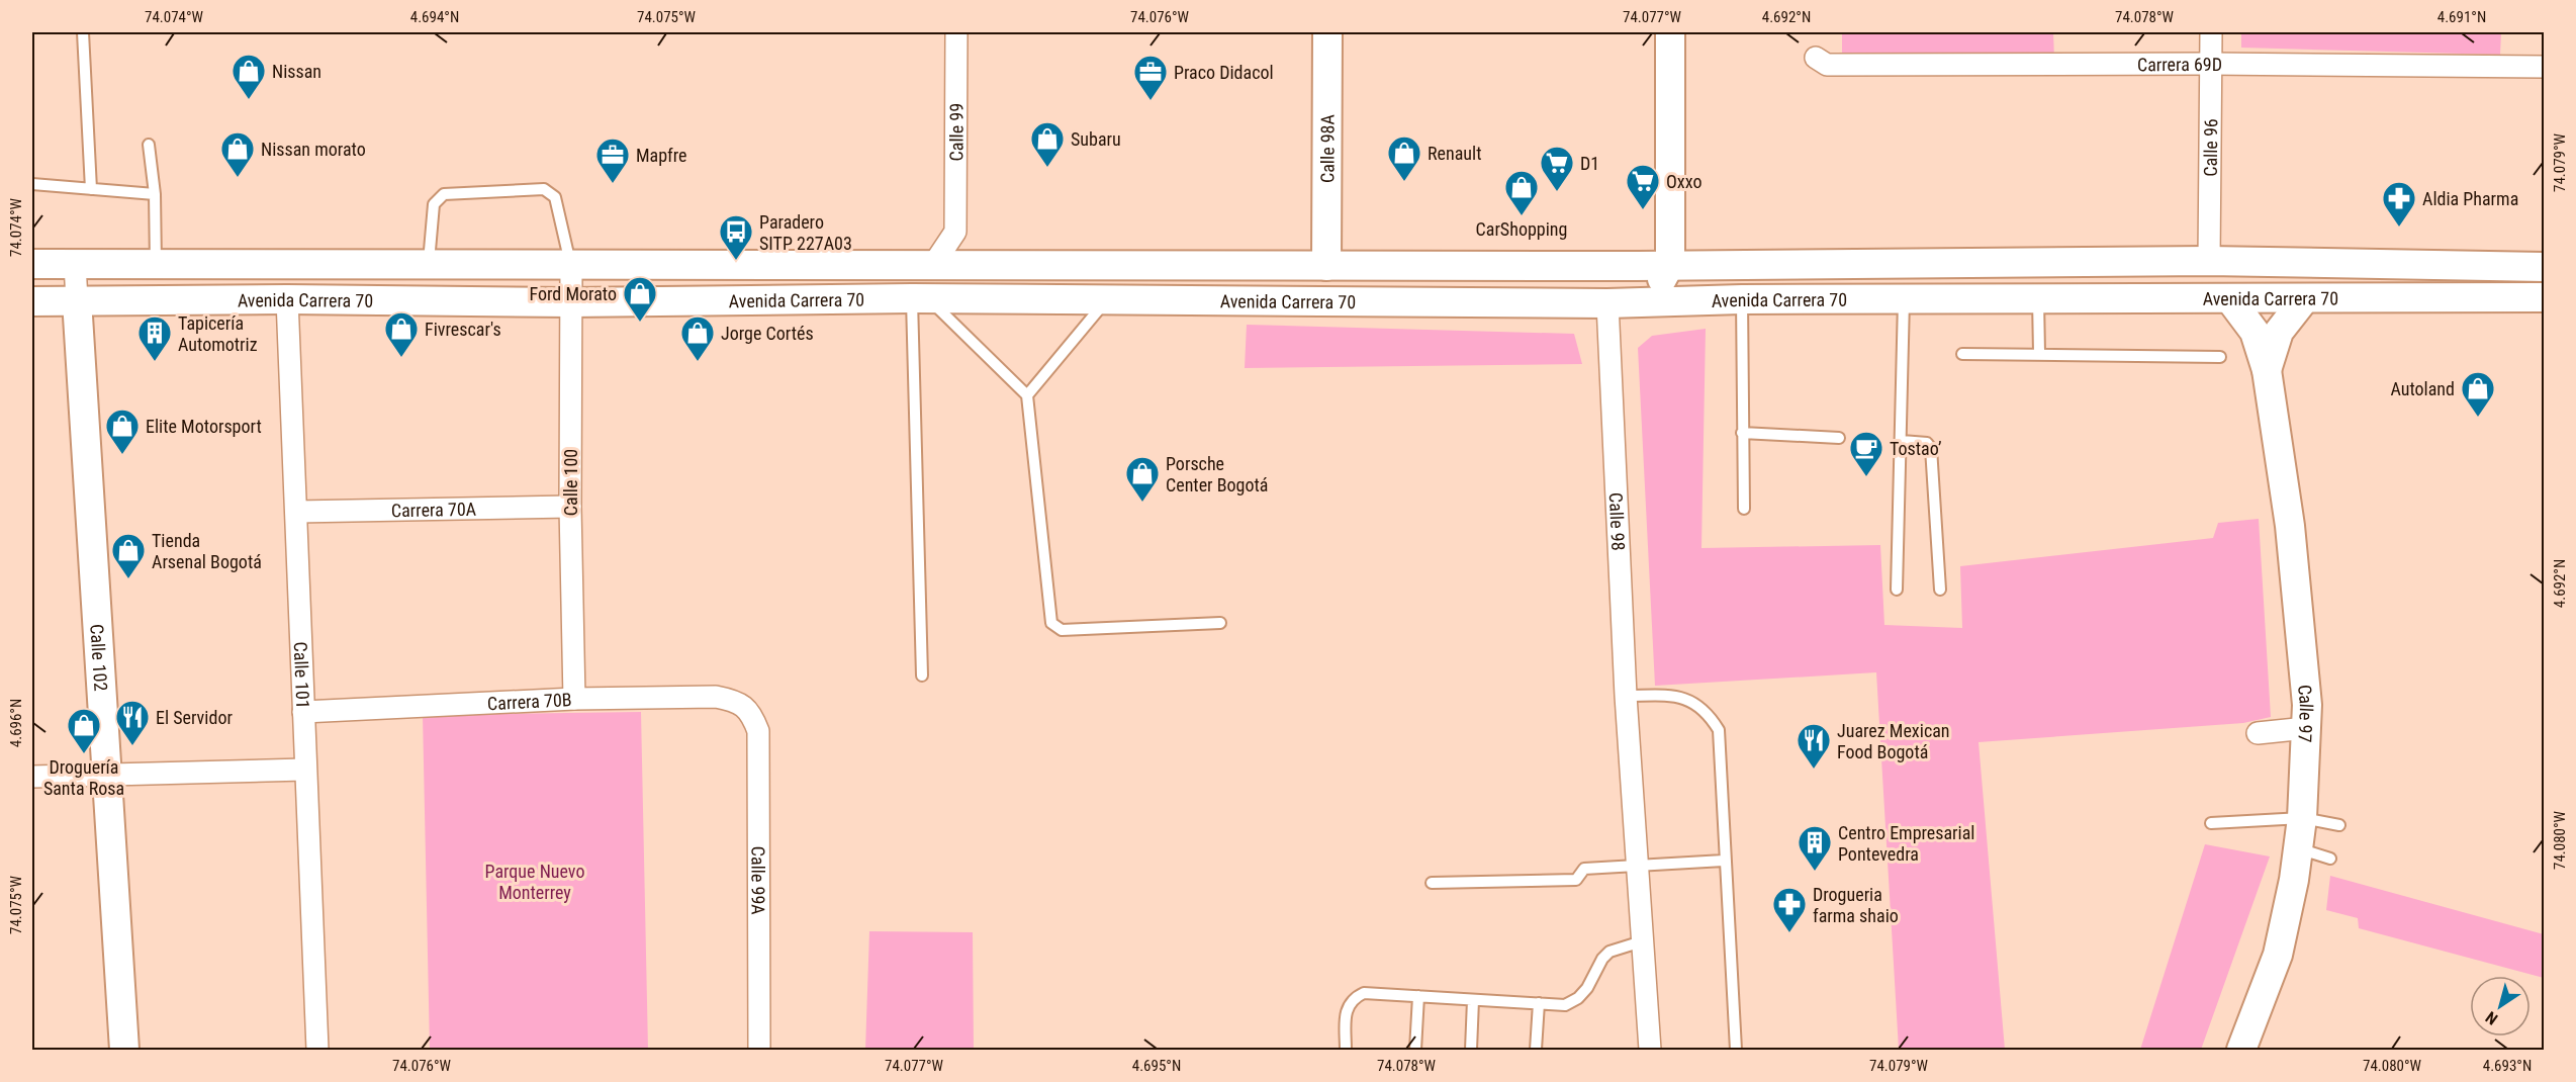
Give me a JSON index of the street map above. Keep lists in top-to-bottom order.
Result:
{
  "streets": {
    "street": [
      "Carrera 69D",
      "Calle 99",
      "Calle 96",
      "Calle 98A",
      "Avenida Carrera 70",
      "Calle 100",
      "Carrera 70A",
      "Calle 98",
      "Calle 102",
      "Calle 101",
      "Carrera 70B",
      "Calle 97",
      "Calle 99A"
    ]
  },
  "crossings": [
    ["Carrera 69D", "Calle 96"],
    ["Calle 96", "Avenida Carrera 70"],
    ["Calle 98A", "Avenida Carrera 70"],
    ["Avenida Carrera 70", "Calle 100"],
    ["Avenida Carrera 70", "Calle 98"],
    ["Avenida Carrera 70", "Calle 102"],
    ["Avenida Carrera 70", "Calle 101"],
    ["Avenida Carrera 70", "Calle 97"],
    ["Calle 100", "Carrera 70A"],
    ["Calle 100", "Carrera 70B"],
    ["Carrera 70A", "Calle 101"],
    ["Calle 101", "Carrera 70B"],
    ["Carrera 70B", "Calle 99A"]
  ],
  "parks": ["Parque Nuevo Monterrey"],
  "places": {
    "shop": [
      "Nissan",
      "Subaru",
      "Nissan morato",
      "Renault",
      "CarShopping",
      "Ford Morato",
      "Fivrescar's",
      "Jorge Cortés",
      "Autoland",
      "Elite Motorsport",
      "Porsche Center Bogotá",
      "Tienda Arsenal Bogotá",
      "Droguería Santa Rosa"
    ],
    "office": ["Praco Didacol", "Mapfre"],
    "supermarket": ["D1", "Oxxo"],
    "pharmacy": ["Aldia Pharma", "Drogueria farma shaio"],
    "bus stop": ["Paradero SITP 227A03"],
    "building": ["Tapicería Automotriz", "Centro Empresarial Pontevedra"],
    "cafe": ["Tostao’"],
    "restaurant": ["El Servidor", "Juarez Mexican Food Bogotá"]
  },
  "north": "bottom left",
  "coordinates": [
    "74.074°W",
    "4.694°N",
    "74.075°W",
    "74.076°W",
    "74.077°W",
    "4.692°N",
    "74.078°W",
    "4.691°N",
    "74.079°W",
    "4.696°N",
    "74.080°W",
    "4.695°N",
    "4.693°N"
  ]
}
